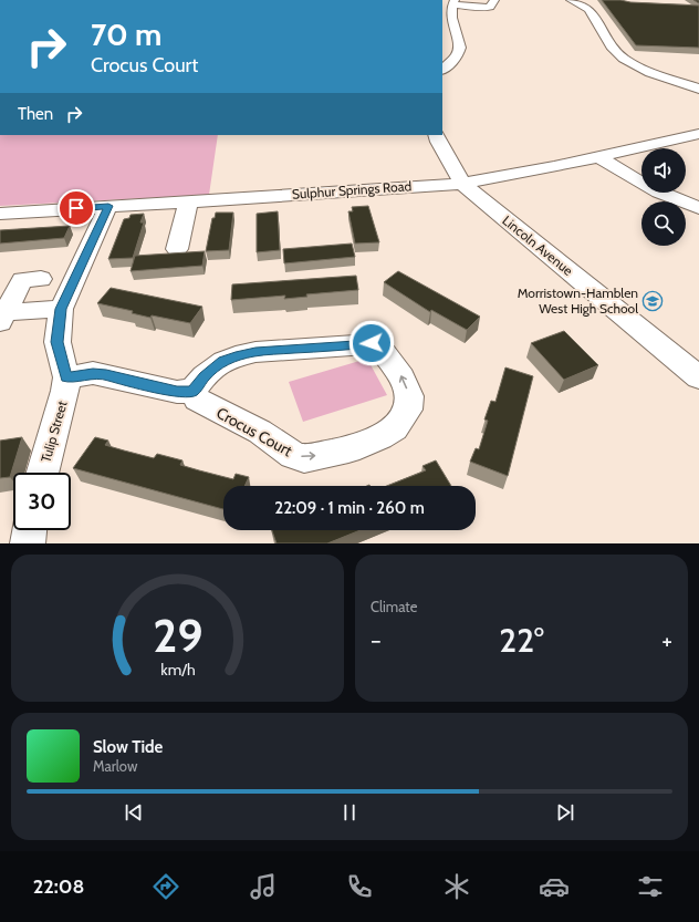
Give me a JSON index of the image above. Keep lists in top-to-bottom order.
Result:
{
  "streets": {
    "street": [
      "Sulphur Springs Road",
      "Lincoln Avenue",
      "Tulip Street",
      "Crocus Court"
    ]
  },
  "crossings": [
    ["Sulphur Springs Road", "Lincoln Avenue"],
    ["Sulphur Springs Road", "Tulip Street"]
  ],
  "places": {
    "school or university": ["Morristown-Hamblen West High School"]
  },
  "page": {
    "turn": ["70 m", "Crocus Court"],
    "then": "Then",
    "limit": "30",
    "trip": "22:09 · 1 min · 260 m",
    "tile": "Climate",
    "heat": ["−", "22°", "+"],
    "song": ["Slow Tide", "Marlow"],
    "tabs": "22:08",
    "gauge": ["29", "km/h"]
  }
}
